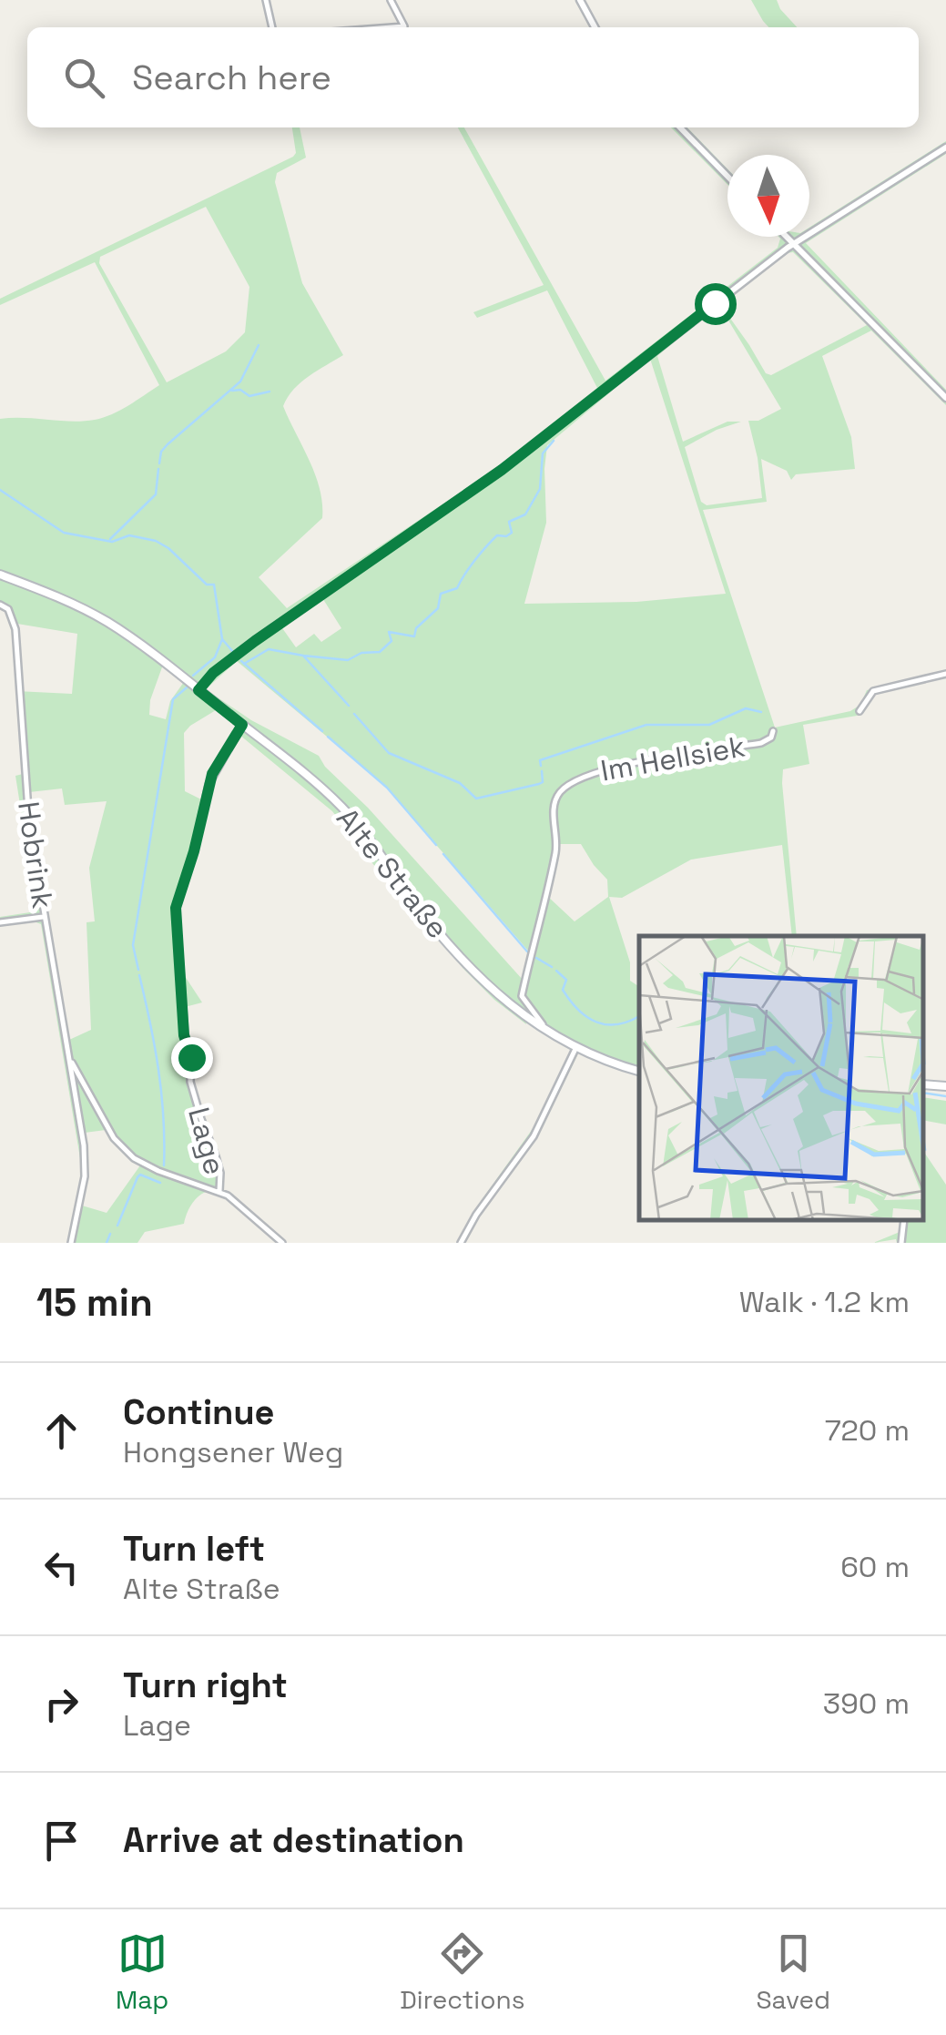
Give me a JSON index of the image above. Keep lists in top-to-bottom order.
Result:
{
  "streets": {
    "main road": ["Alte Straße"],
    "street": ["Im Hellsiek", "Hobrink", "Lage"]
  },
  "crossings": [
    ["Im Hellsiek", "Alte Straße"],
    ["Hobrink", "Lage"],
    ["Alte Straße", "Lage"]
  ],
  "north": "bottom",
  "page": {
    "search": "Search here",
    "heading": ["15 min", "Walk · 1.2 km"],
    "list": [
      ["Continue", "Hongsener Weg", "720 m"],
      ["Turn left", "Alte Straße", "60 m"],
      ["Turn right", "Lage", "390 m"],
      "Arrive at destination"
    ],
    "nav": ["Map", "Directions", "Saved"]
  }
}
